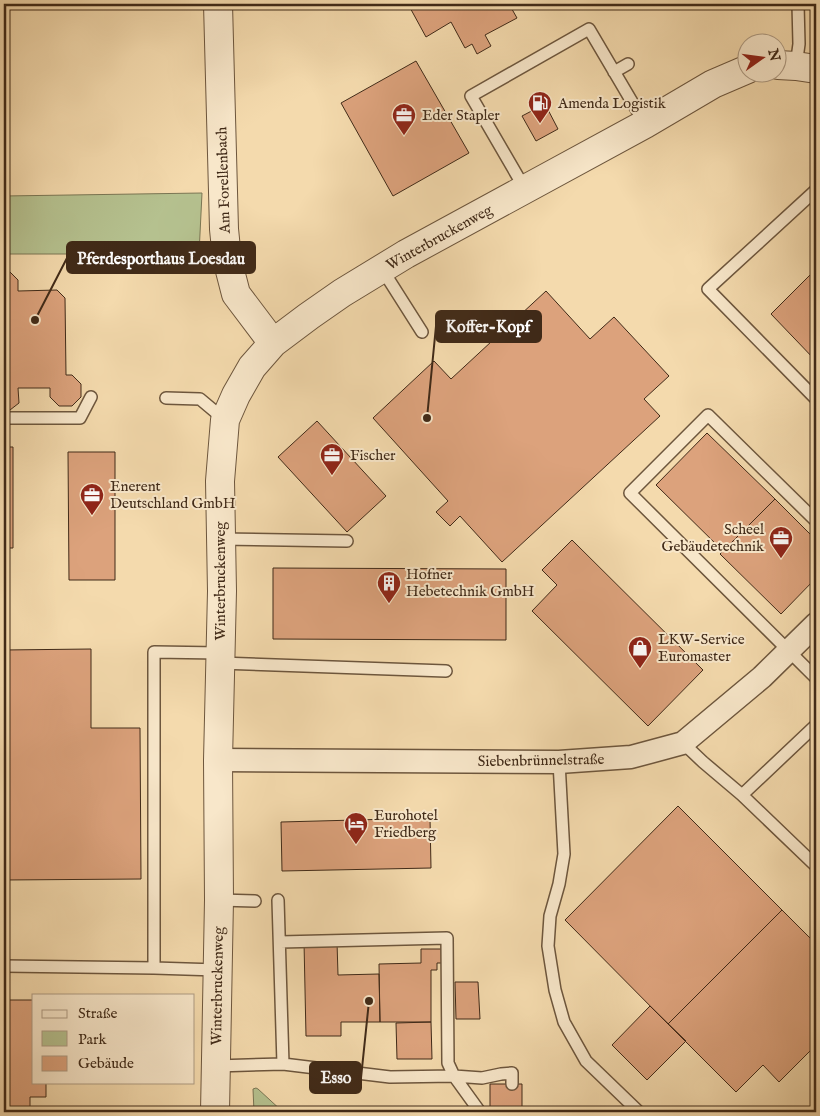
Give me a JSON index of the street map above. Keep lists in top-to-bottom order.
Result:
{
  "streets": {
    "street": ["Am Forellenbach", "Winterbruckenweg", "Siebenbrünnelstraße"]
  },
  "crossings": [
    ["Am Forellenbach", "Winterbruckenweg"],
    ["Winterbruckenweg", "Siebenbrünnelstraße"]
  ],
  "places": {
    "fuel station": ["Amenda Logistik"],
    "office": [
      "Eder Stapler",
      "Fischer",
      "Enerent Deutschland GmbH",
      "Scheel Gebäudetechnik"
    ],
    "other": ["Pferdesporthaus Loesdau", "Koffer-Kopf", "Esso"],
    "building": ["Hofner Hebetechnik GmbH"],
    "shop": ["LKW-Service Euromaster"],
    "hotel": ["Eurohotel Friedberg"]
  },
  "legend": ["Straße", "Park", "Gebäude"],
  "north": "right"
}
